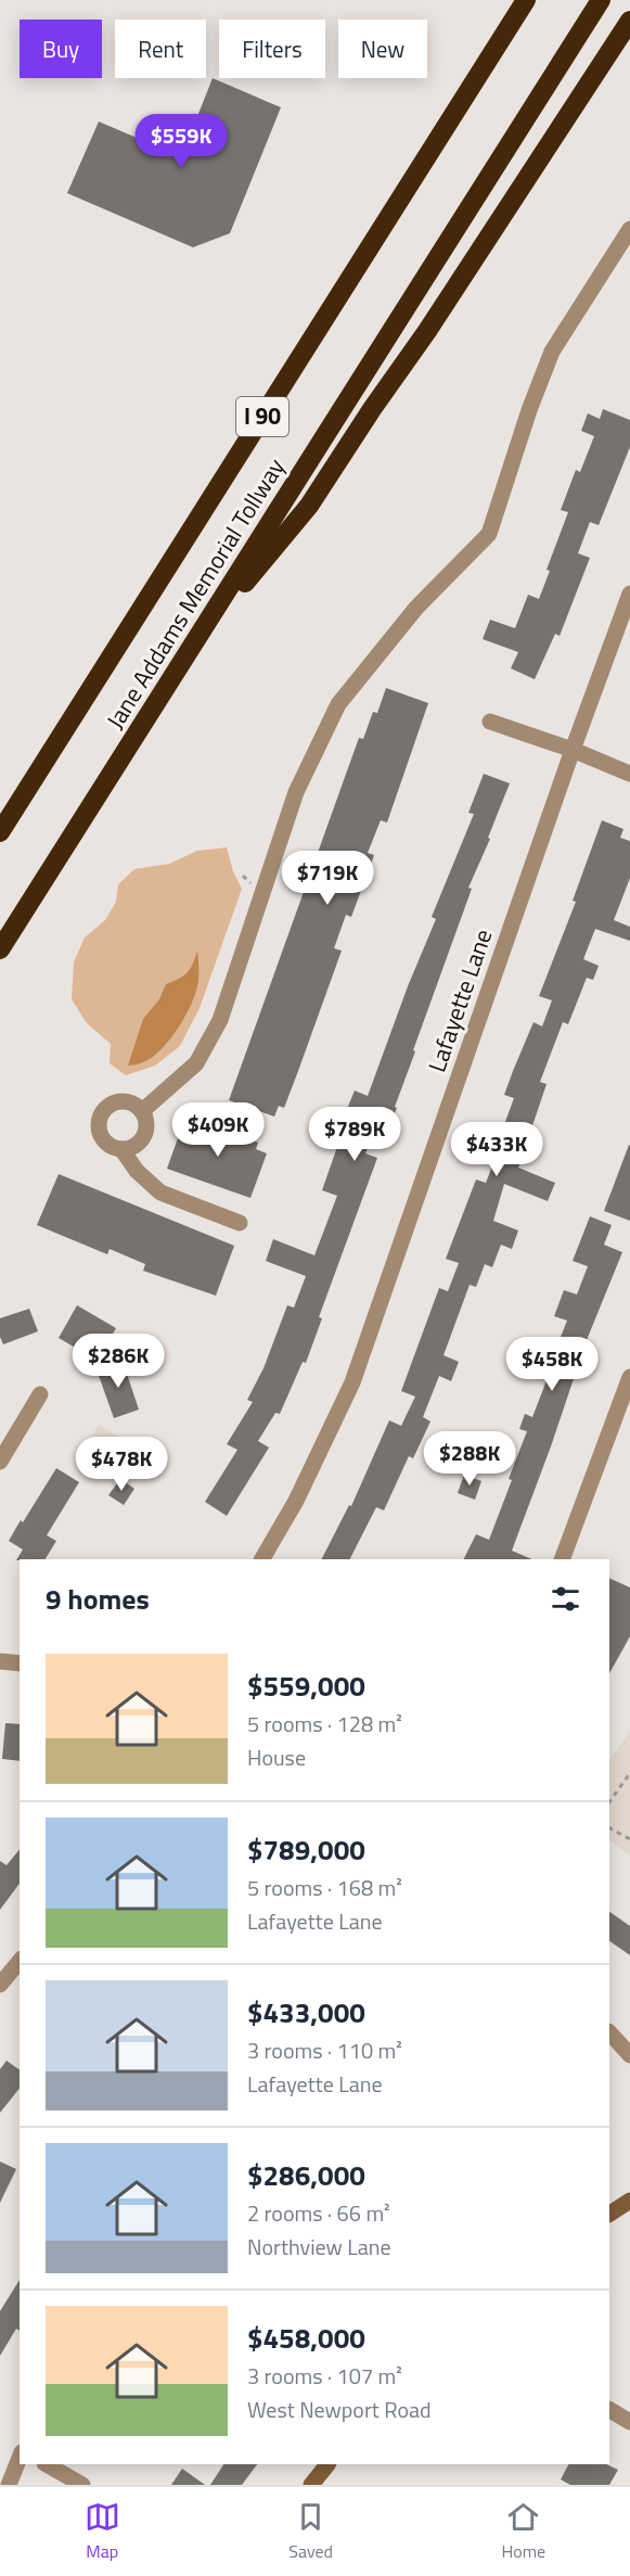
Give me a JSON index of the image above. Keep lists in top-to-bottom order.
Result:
{
  "streets": {
    "highway": ["I 90", "Jane Addams Memorial Tollway"],
    "street": ["Lafayette Lane"]
  },
  "page": {
    "chip": [
      "Buy",
      "Rent",
      "Filters",
      "New"
    ],
    "price": [
      "$559K",
      "$719K",
      "$409K",
      "$789K",
      "$433K",
      "$286K",
      "$458K",
      "$288K",
      "$478K"
    ],
    "heading": "9 homes",
    "list": [
      {
        "name": "$559,000",
        "note": "5 rooms · 128 m² · House"
      },
      {
        "name": "$789,000",
        "note": "5 rooms · 168 m² · Lafayette Lane"
      },
      {
        "name": "$433,000",
        "note": "3 rooms · 110 m² · Lafayette Lane"
      },
      {
        "name": "$286,000",
        "note": "2 rooms · 66 m² · Northview Lane"
      },
      {
        "name": "$458,000",
        "note": "3 rooms · 107 m² · West Newport Road"
      }
    ],
    "tabs": ["Map", "Saved", "Home"]
  }
}
